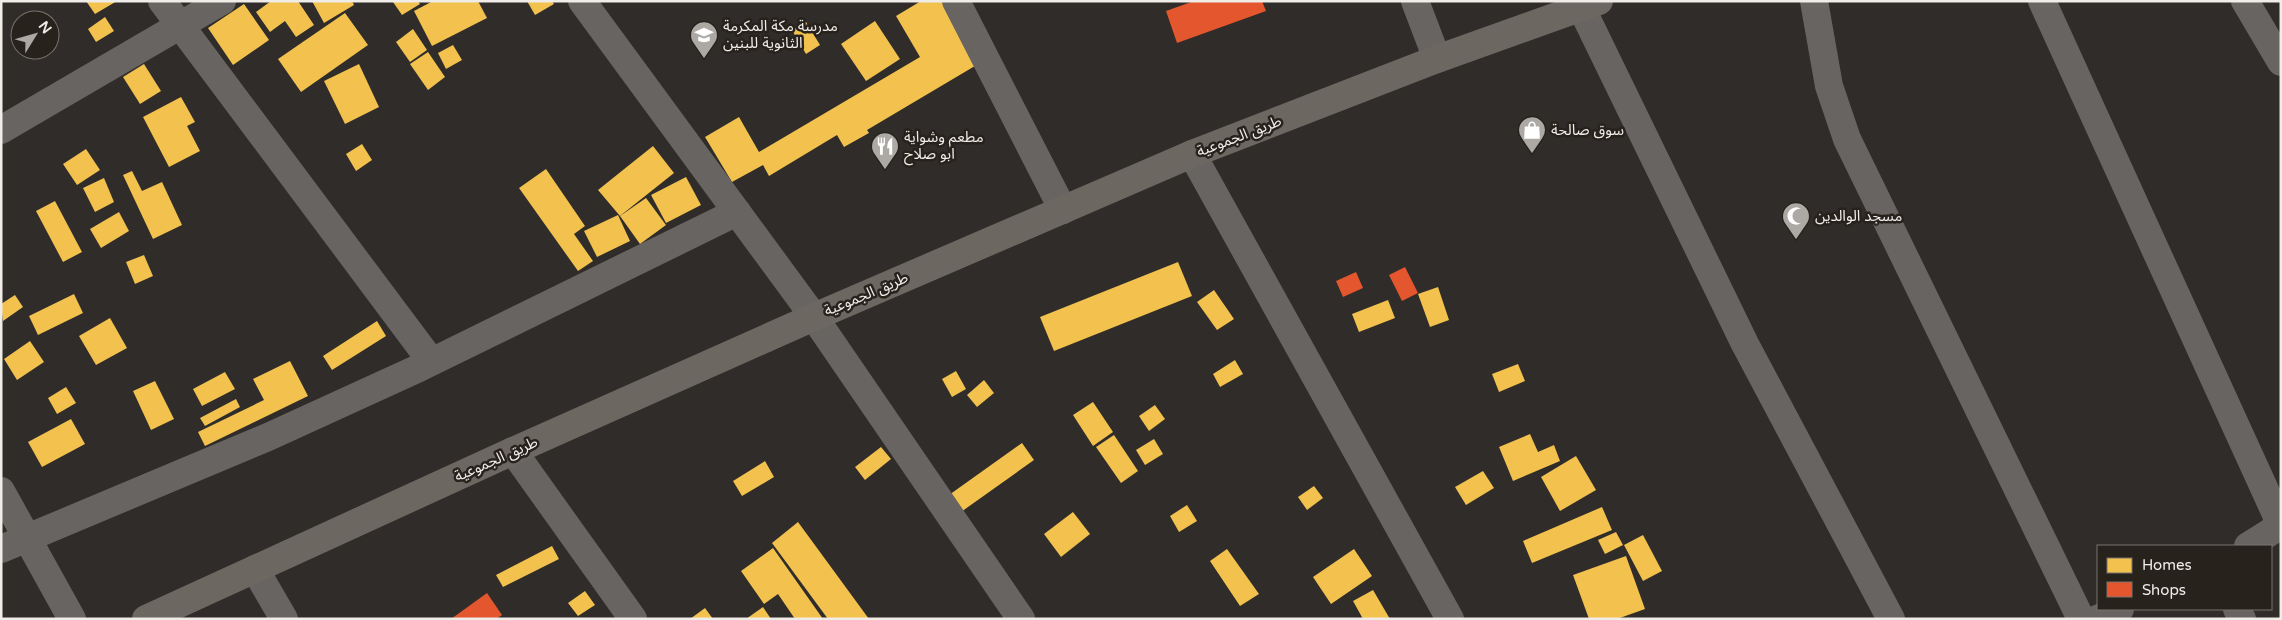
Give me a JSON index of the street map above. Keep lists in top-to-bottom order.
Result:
{
  "streets": {
    "main road": ["طريق الجموعية"]
  },
  "places": {
    "school or university": ["مدرسة مكة المكرمة الثانوية للبنين"],
    "shop": ["سوق صالحة"],
    "restaurant": ["مطعم وشواية ابو صلاح"],
    "mosque": ["مسجد الوالدين"]
  },
  "legend": ["Homes", "Shops"],
  "north": "top right"
}
